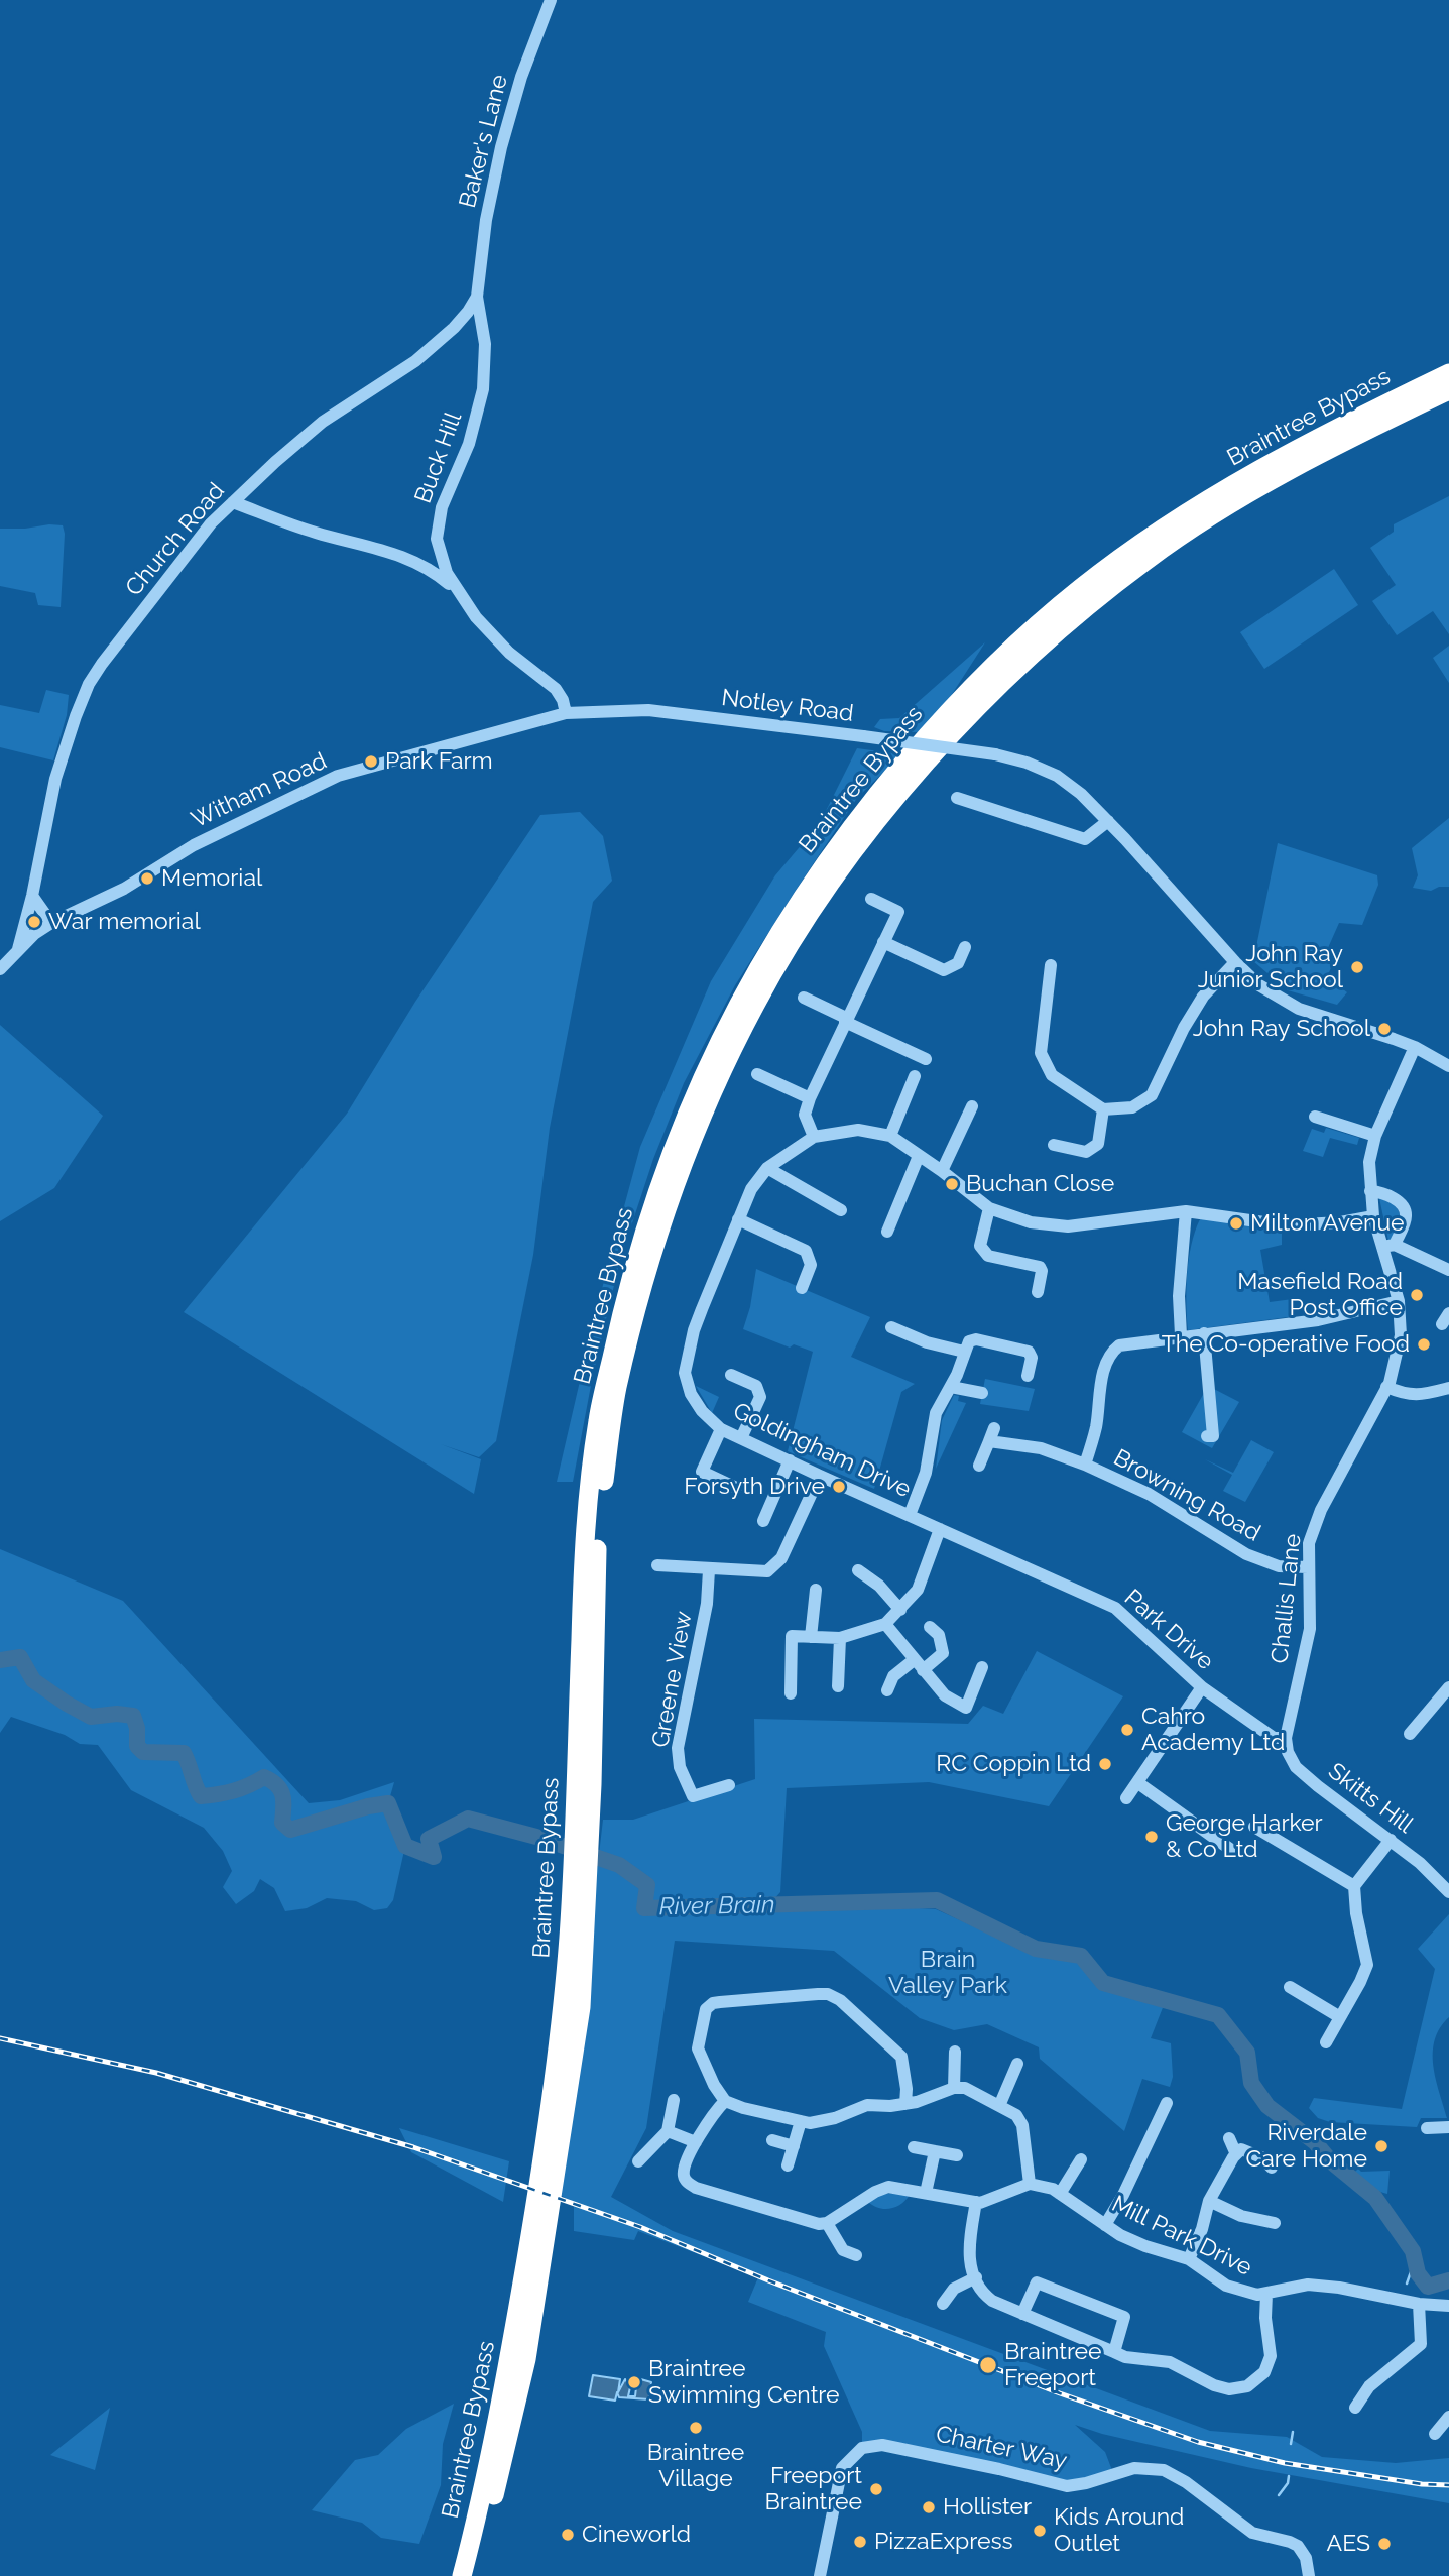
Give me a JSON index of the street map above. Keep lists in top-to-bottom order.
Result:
{
  "streets": {
    "highway": ["Braintree Bypass"],
    "street": [
      "Baker's Lane",
      "Buck Hill",
      "Church Road",
      "Notley Road",
      "Witham Road",
      "Goldingham Drive",
      "Browning Road",
      "Challis Lane",
      "Park Drive",
      "Greene View",
      "Skitts Hill",
      "Mill Park Drive",
      "Charter Way"
    ]
  },
  "crossings": [
    ["Baker's Lane", "Buck Hill"],
    ["Baker's Lane", "Church Road"],
    ["Buck Hill", "Church Road"],
    ["Buck Hill", "Notley Road"],
    ["Buck Hill", "Witham Road"],
    ["Church Road", "Witham Road"],
    ["Notley Road", "Witham Road"],
    ["Notley Road", "Challis Lane"],
    ["Goldingham Drive", "Park Drive"],
    ["Browning Road", "Challis Lane"],
    ["Challis Lane", "Park Drive"],
    ["Challis Lane", "Skitts Hill"],
    ["Park Drive", "Skitts Hill"]
  ],
  "water": ["River Brain"],
  "parks": ["Brain Valley Park"],
  "places": [
    "Park Farm",
    "Memorial",
    "War memorial",
    "John Ray Junior School",
    "John Ray School",
    "Buchan Close",
    "Milton Avenue",
    "Masefield Road Post Office",
    "The Co-operative Food",
    "Forsyth Drive",
    "Cahro Academy Ltd",
    "RC Coppin Ltd",
    "George Harker & Co Ltd",
    "Riverdale Care Home",
    "Braintree Freeport",
    "Braintree Swimming Centre",
    "Braintree Village",
    "Freeport Braintree",
    "Hollister",
    "Kids Around Outlet",
    "Cineworld",
    "PizzaExpress",
    "AES"
  ]
}
